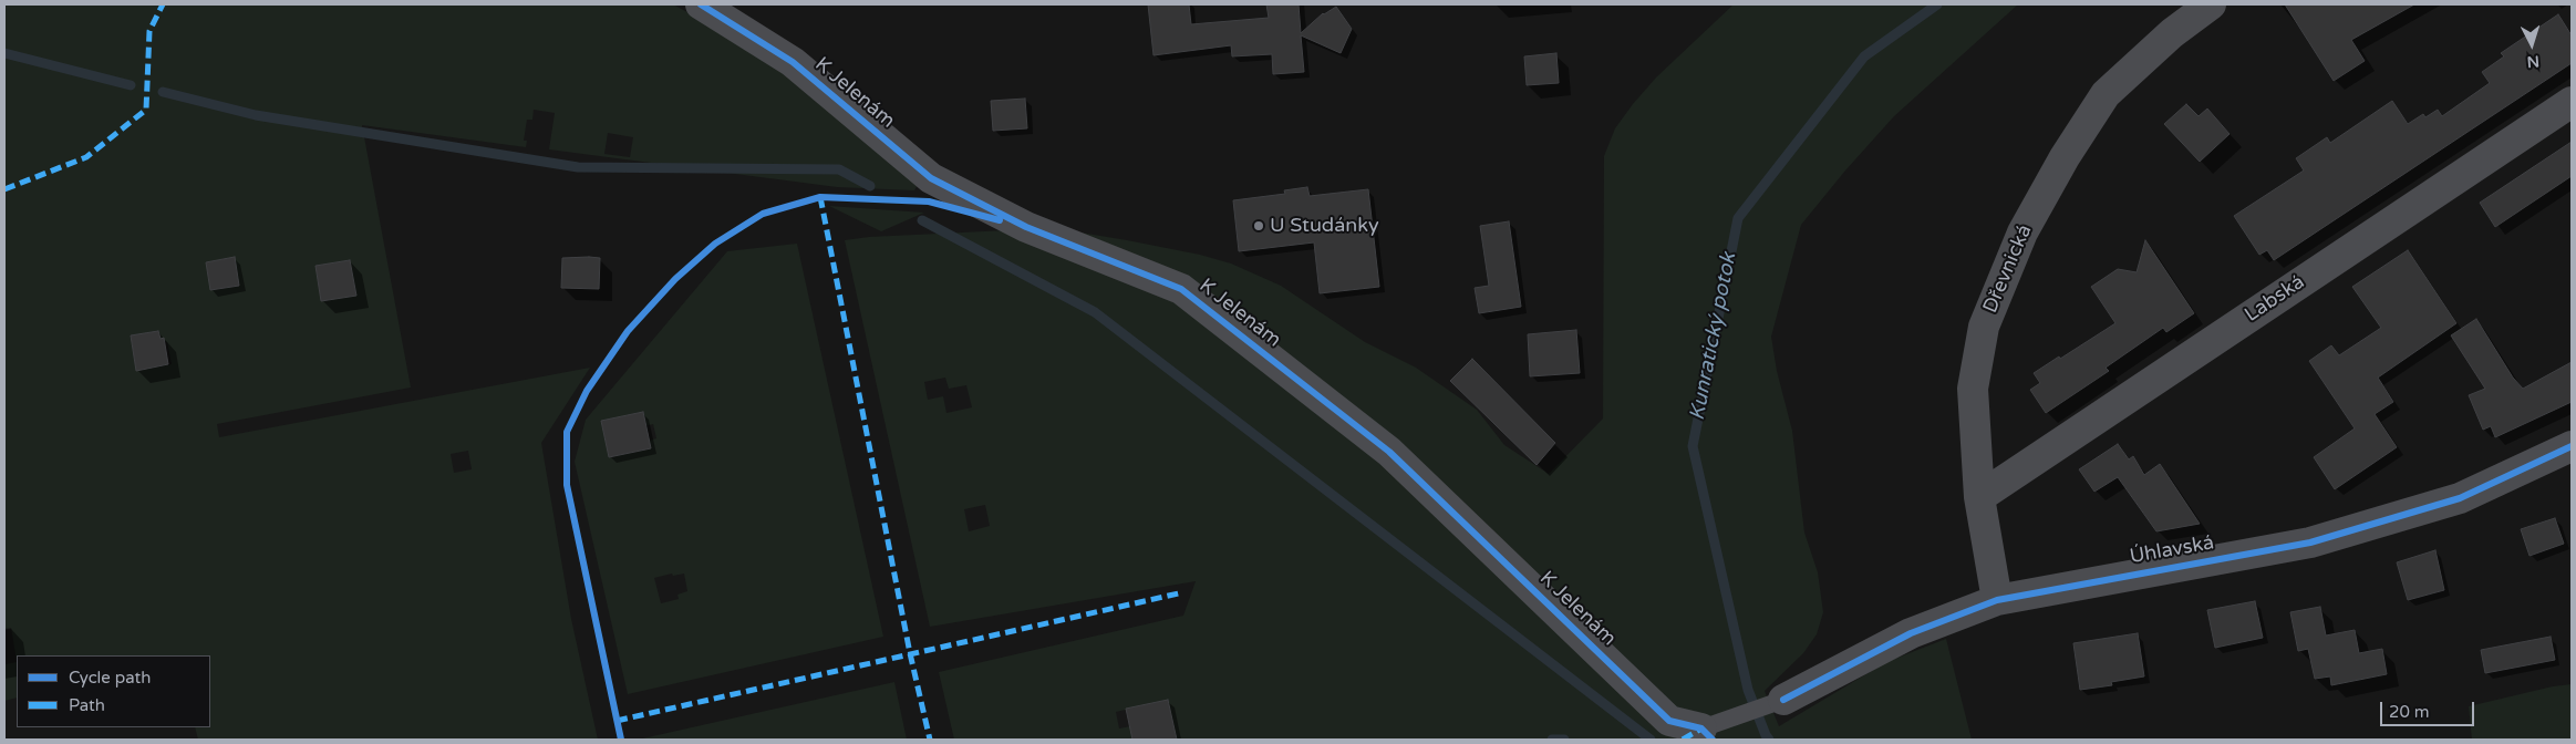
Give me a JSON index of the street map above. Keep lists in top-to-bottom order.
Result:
{
  "streets": {
    "street": [
      "K Jelenám",
      "Dřevnická",
      "Labská",
      "Úhlavská"
    ]
  },
  "crossings": [
    ["Dřevnická", "Labská"],
    ["Dřevnická", "Úhlavská"]
  ],
  "water": ["Kunratický potok"],
  "places": ["U Studánky"],
  "legend": ["Cycle path", "Path"],
  "scale_bar": "20 m",
  "north": "bottom"
}
